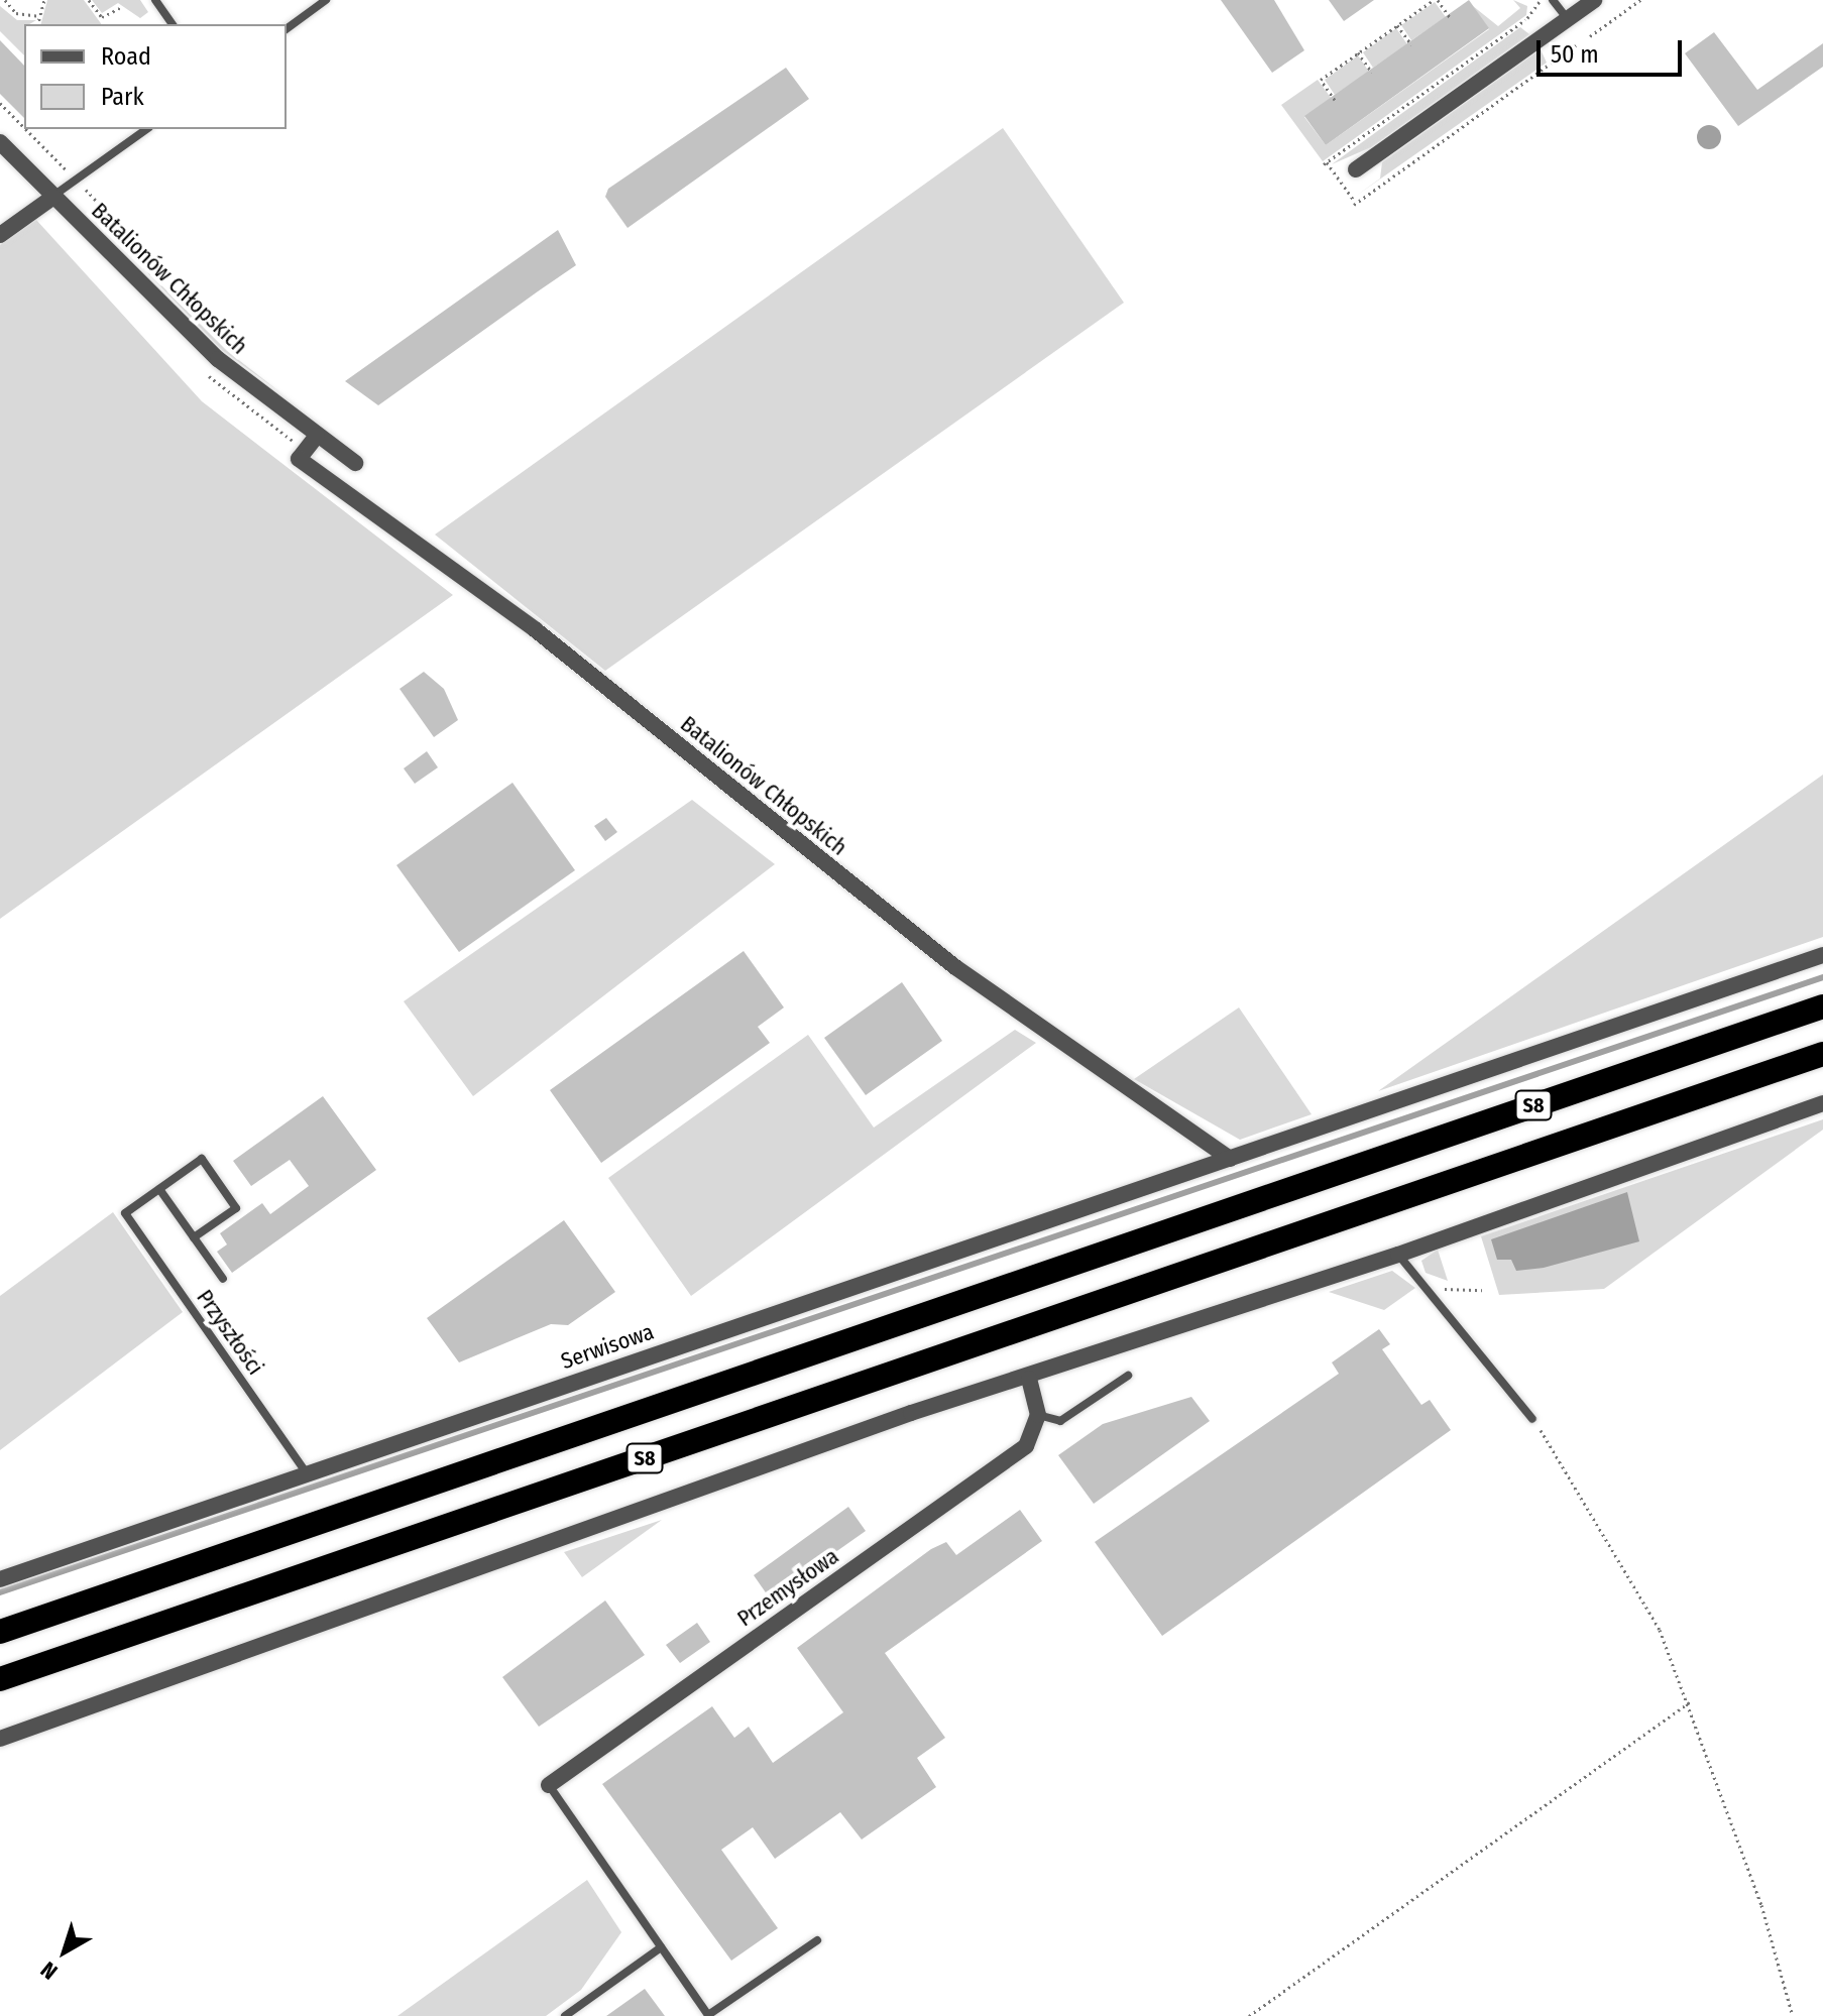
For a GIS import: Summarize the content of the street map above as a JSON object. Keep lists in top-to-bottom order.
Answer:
{
  "streets": {
    "highway": ["S8"],
    "street": ["Batalionów Chłopskich", "Serwisowa", "Przemysłowa"],
    "lane": ["Przyszłości"]
  },
  "crossings": [
    ["Batalionów Chłopskich", "Serwisowa"],
    ["Przyszłości", "Serwisowa"]
  ],
  "legend": ["Road", "Park"],
  "scale_bar": "50 m",
  "north": "bottom left"
}
